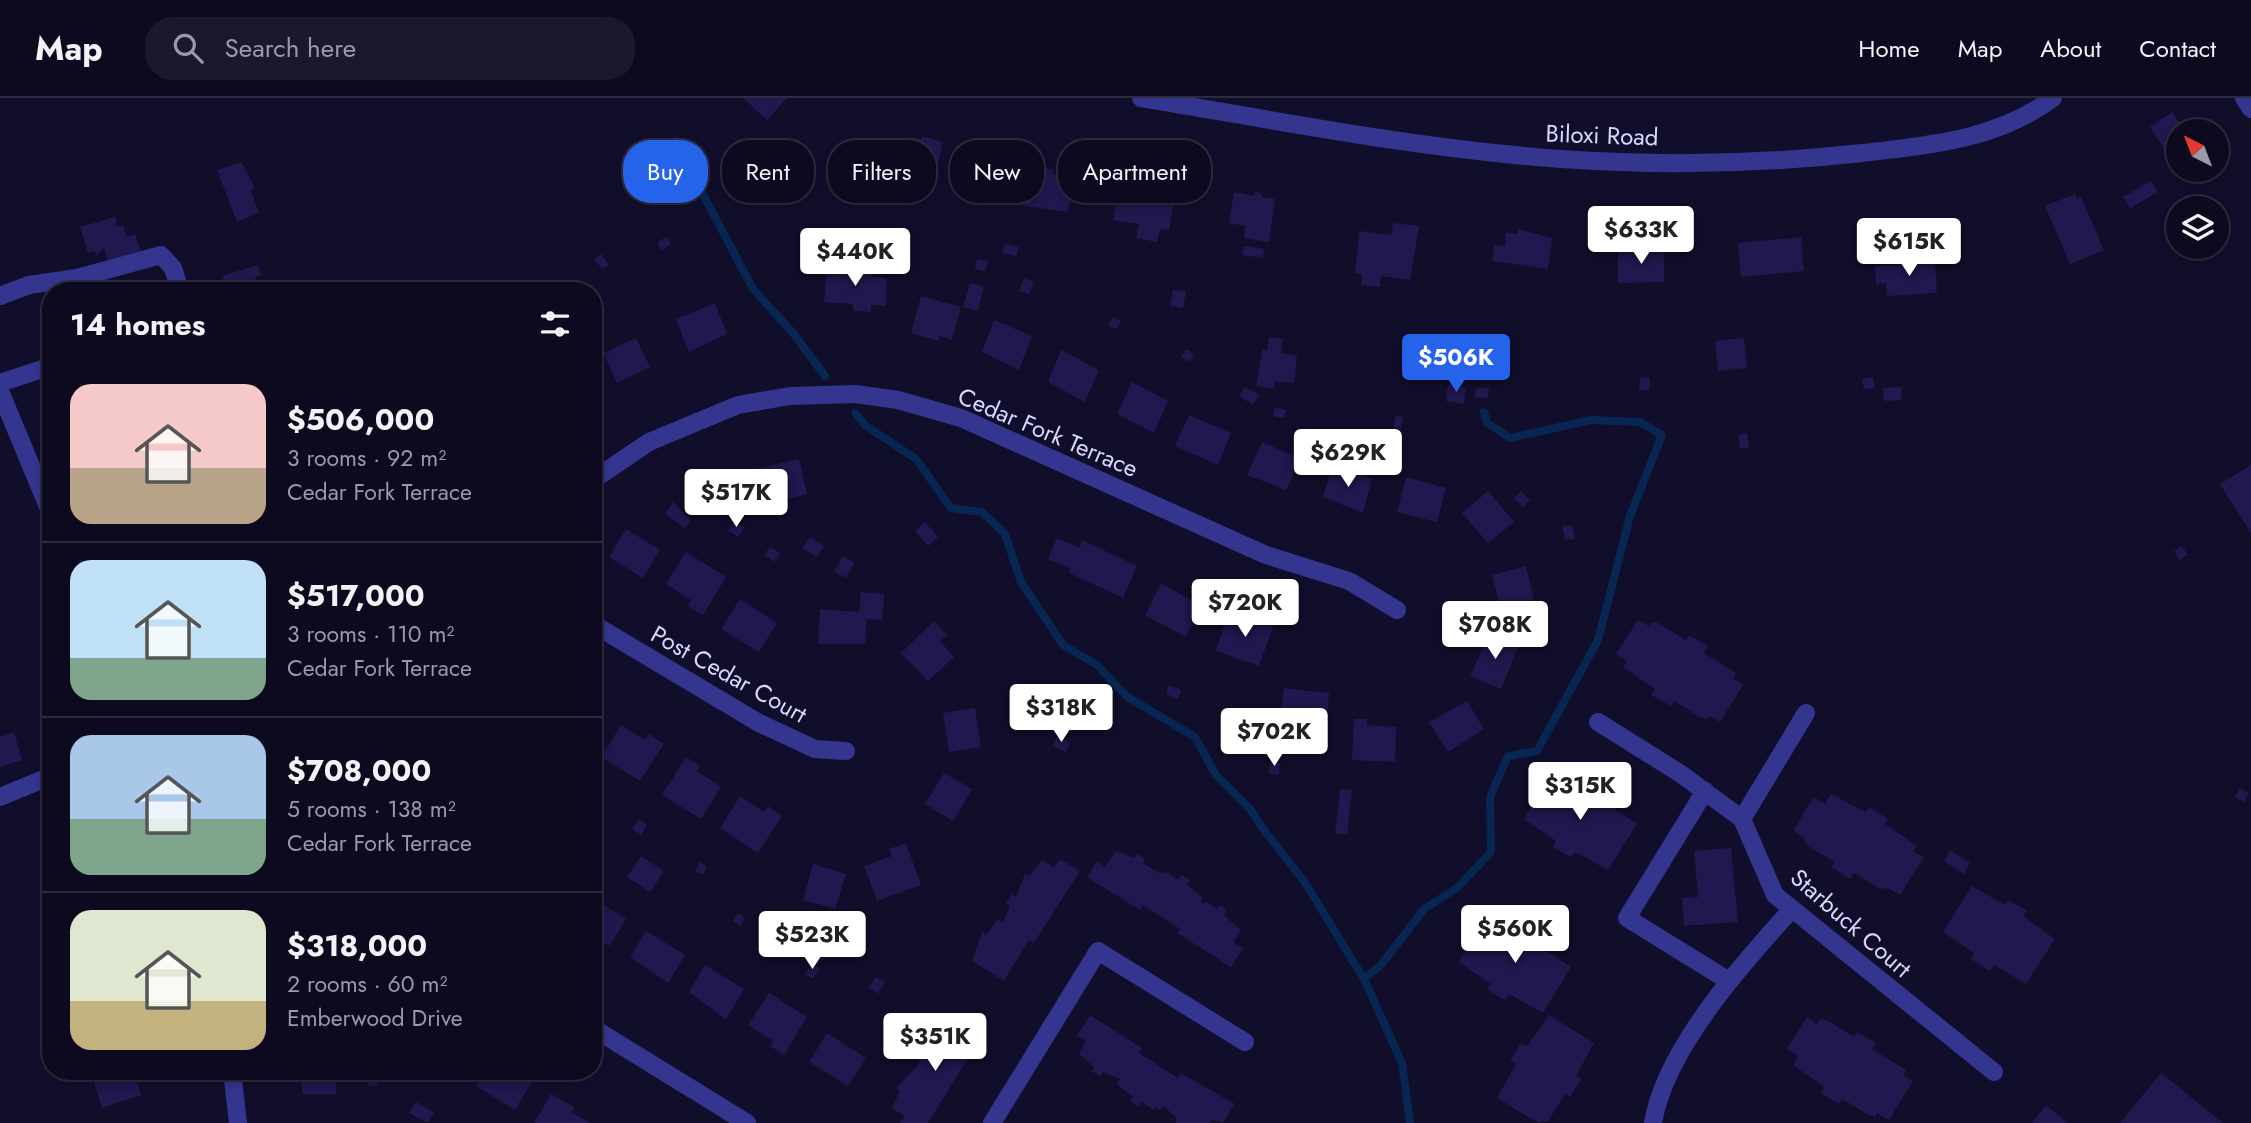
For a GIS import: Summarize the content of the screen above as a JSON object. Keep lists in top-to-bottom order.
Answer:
{
  "streets": {
    "street": [
      "Biloxi Road",
      "Cedar Fork Terrace",
      "Post Cedar Court",
      "Starbuck Court"
    ]
  },
  "north": "top left",
  "page": {
    "header": "Map",
    "search": "Search here",
    "nav": [
      "Home",
      "Map",
      "About",
      "Contact"
    ],
    "chip": [
      "Buy",
      "Rent",
      "Filters",
      "New",
      "Apartment"
    ],
    "price": [
      "$633K",
      "$615K",
      "$440K",
      "$506K",
      "$629K",
      "$517K",
      "$720K",
      "$708K",
      "$318K",
      "$702K",
      "$315K",
      "$560K",
      "$523K",
      "$351K"
    ],
    "heading": "14 homes",
    "list": [
      {
        "name": "$506,000",
        "note": "3 rooms · 92 m² · Cedar Fork Terrace"
      },
      {
        "name": "$517,000",
        "note": "3 rooms · 110 m² · Cedar Fork Terrace"
      },
      {
        "name": "$708,000",
        "note": "5 rooms · 138 m² · Cedar Fork Terrace"
      },
      {
        "name": "$318,000",
        "note": "2 rooms · 60 m² · Emberwood Drive"
      }
    ]
  }
}
